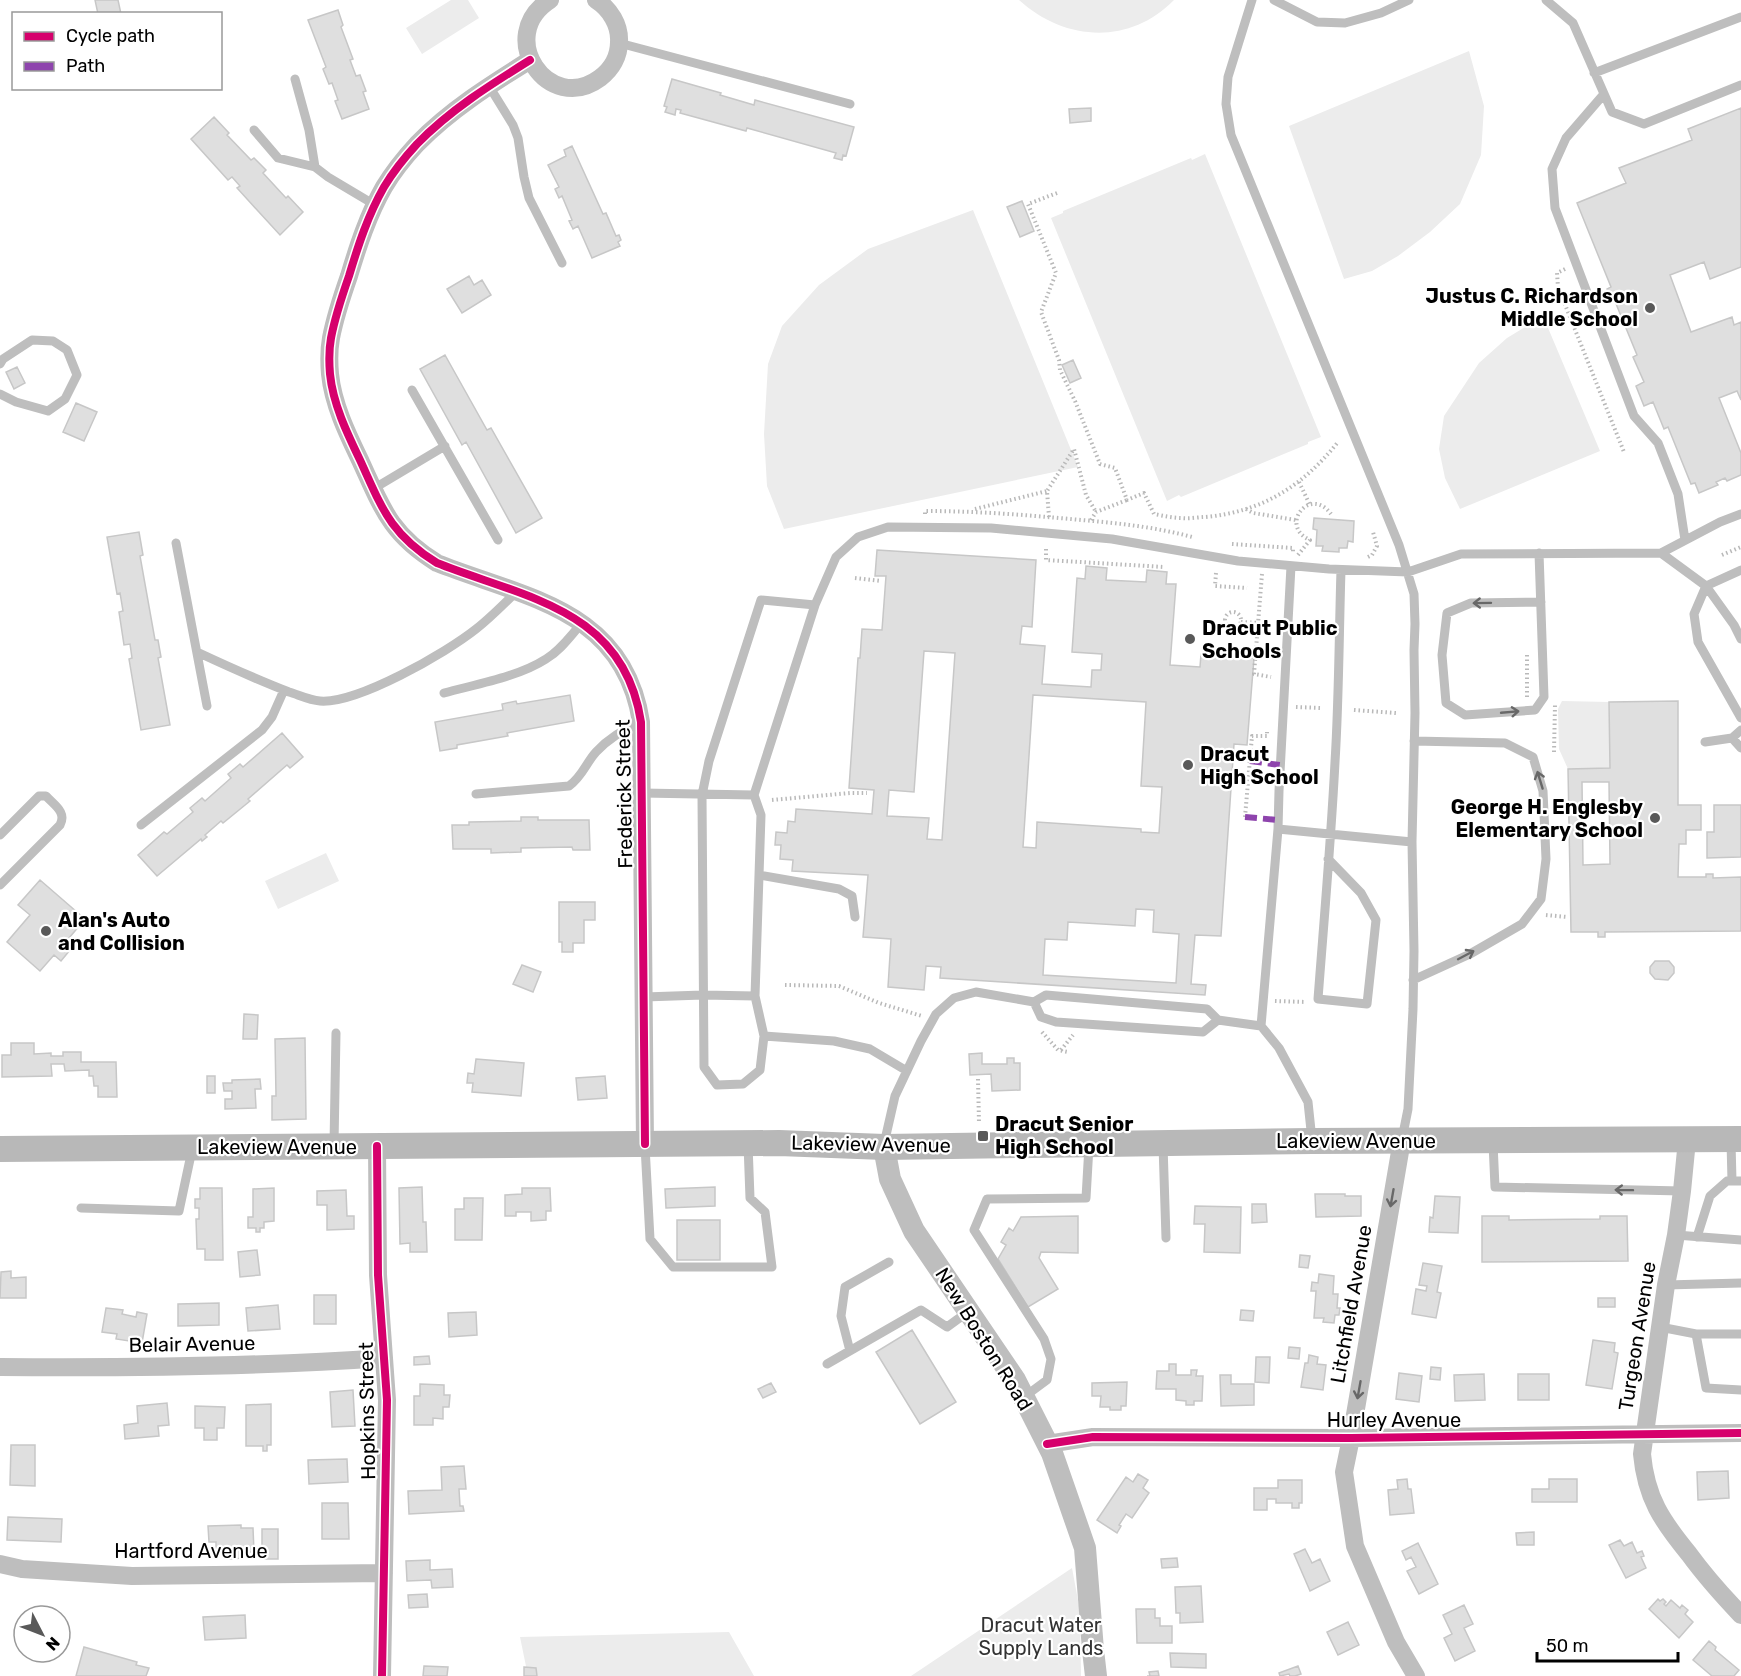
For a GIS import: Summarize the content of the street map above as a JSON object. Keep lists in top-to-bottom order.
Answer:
{
  "streets": {
    "main road": ["Lakeview Avenue"],
    "street": [
      "Frederick Street",
      "Litchfield Avenue",
      "Turgeon Avenue",
      "New Boston Road",
      "Belair Avenue",
      "Hopkins Street",
      "Hurley Avenue",
      "Hartford Avenue"
    ]
  },
  "crossings": [
    ["Frederick Street", "Lakeview Avenue"],
    ["Lakeview Avenue", "Litchfield Avenue"],
    ["Lakeview Avenue", "Turgeon Avenue"],
    ["Lakeview Avenue", "New Boston Road"],
    ["Lakeview Avenue", "Hopkins Street"],
    ["Litchfield Avenue", "Hurley Avenue"],
    ["Turgeon Avenue", "Hurley Avenue"],
    ["New Boston Road", "Hurley Avenue"],
    ["Belair Avenue", "Hopkins Street"],
    ["Hopkins Street", "Hartford Avenue"]
  ],
  "one_way": ["Litchfield Avenue"],
  "parks": ["Dracut Water Supply Lands"],
  "places": {
    "other": [
      "Justus C. Richardson Middle School",
      "Dracut Public Schools",
      "Dracut High School",
      "George H. Englesby Elementary School",
      "Alan's Auto and Collision"
    ],
    "transit": ["Dracut Senior High School"]
  },
  "legend": ["Cycle path", "Path"],
  "scale_bar": "50 m",
  "north": "bottom right"
}
